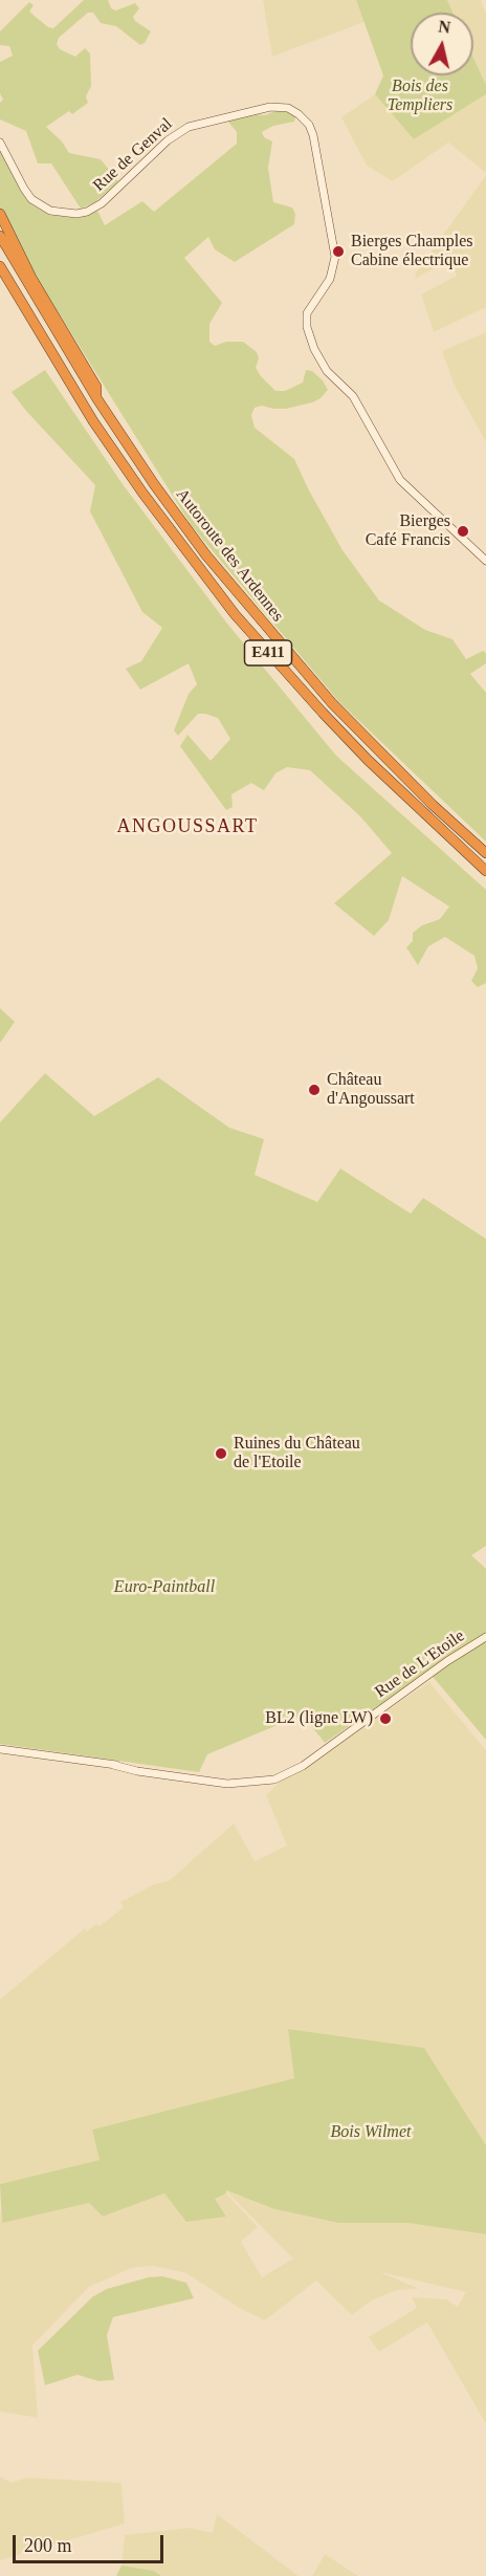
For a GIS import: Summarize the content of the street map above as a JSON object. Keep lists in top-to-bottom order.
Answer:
{
  "streets": {
    "highway": ["Autoroute des Ardennes", "E411"],
    "street": ["Rue de Genval", "Rue de L'Etoile"]
  },
  "districts": ["ANGOUSSART"],
  "parks": ["Bois des Templiers", "Euro-Paintball", "Bois Wilmet"],
  "places": [
    "Bierges Champles Cabine électrique",
    "Bierges Café Francis",
    "Château d'Angoussart",
    "Ruines du Château de l'Etoile",
    "BL2 (ligne LW)"
  ],
  "scale_bar": "200 m",
  "north": "top"
}
